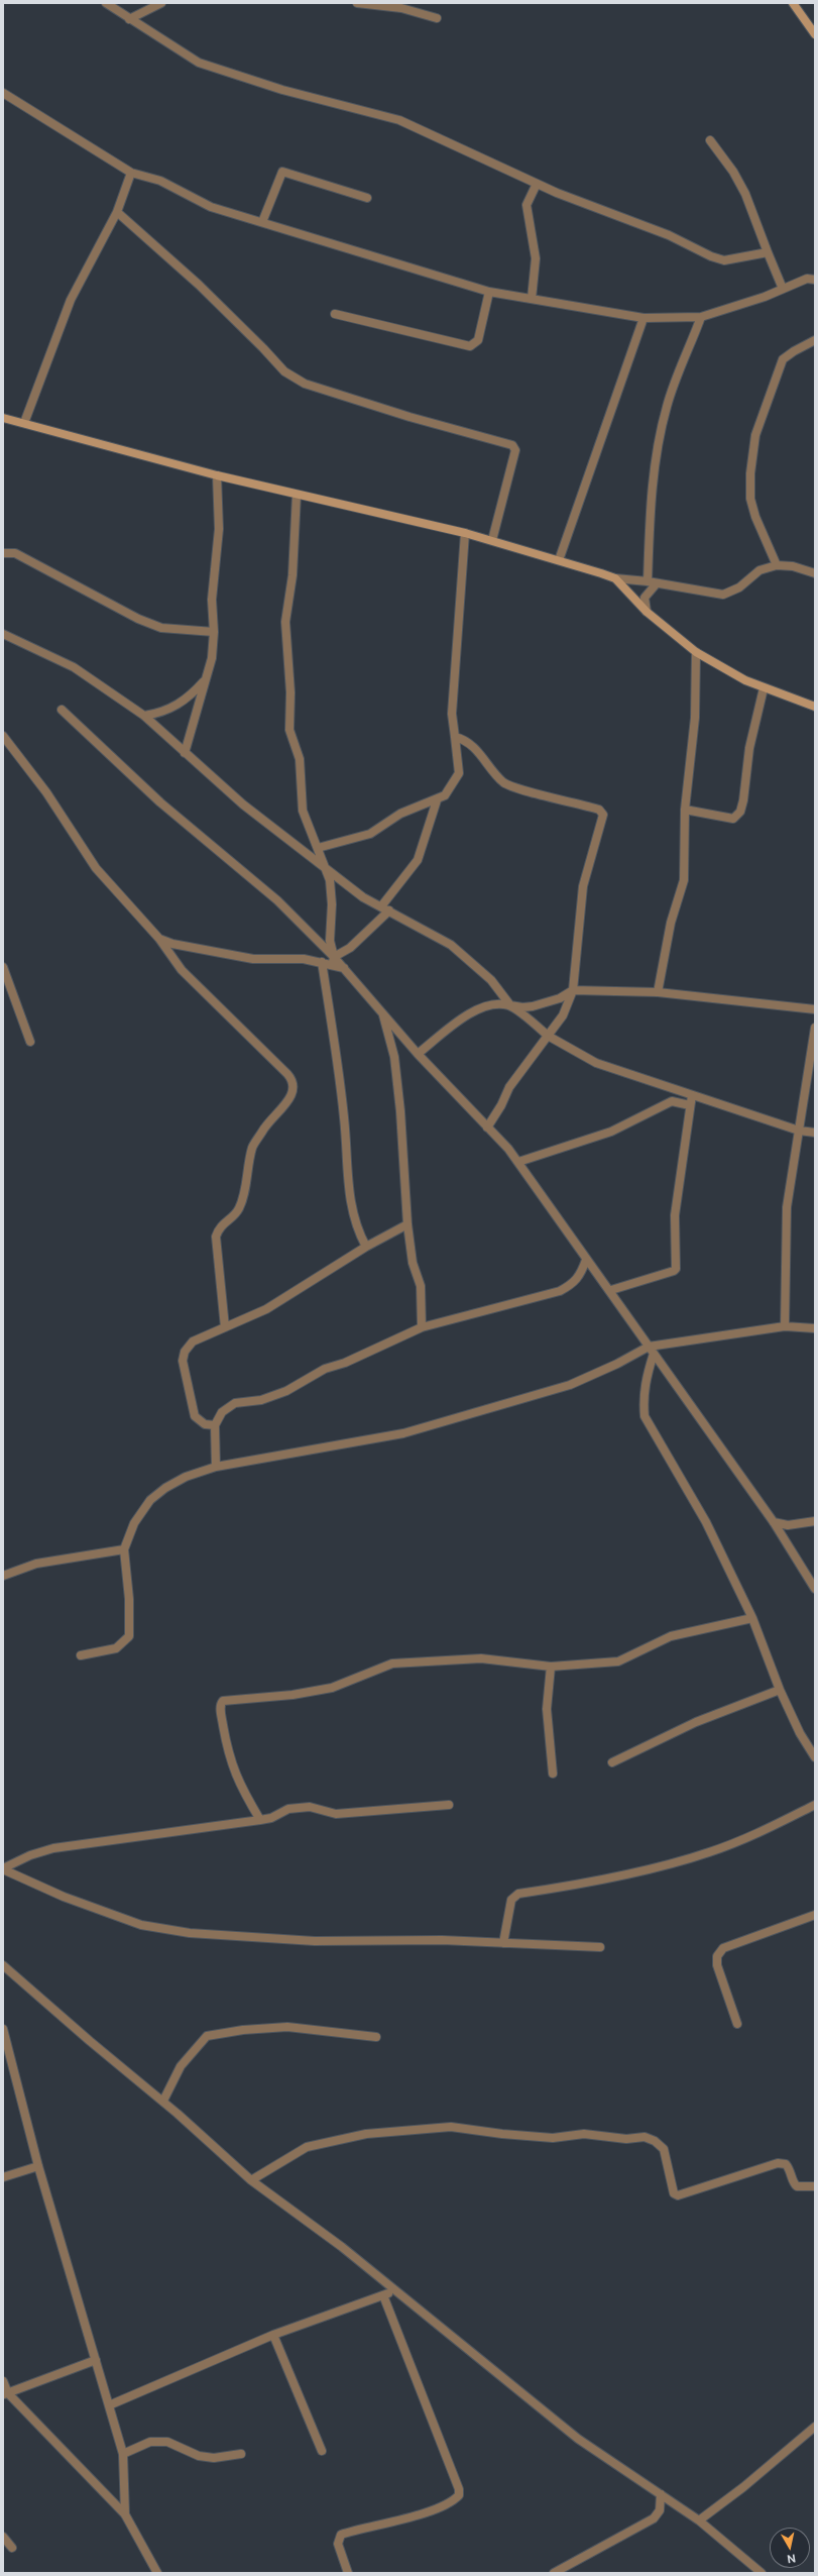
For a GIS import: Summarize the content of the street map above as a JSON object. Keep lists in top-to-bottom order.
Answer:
{
  "north": "bottom"
}
